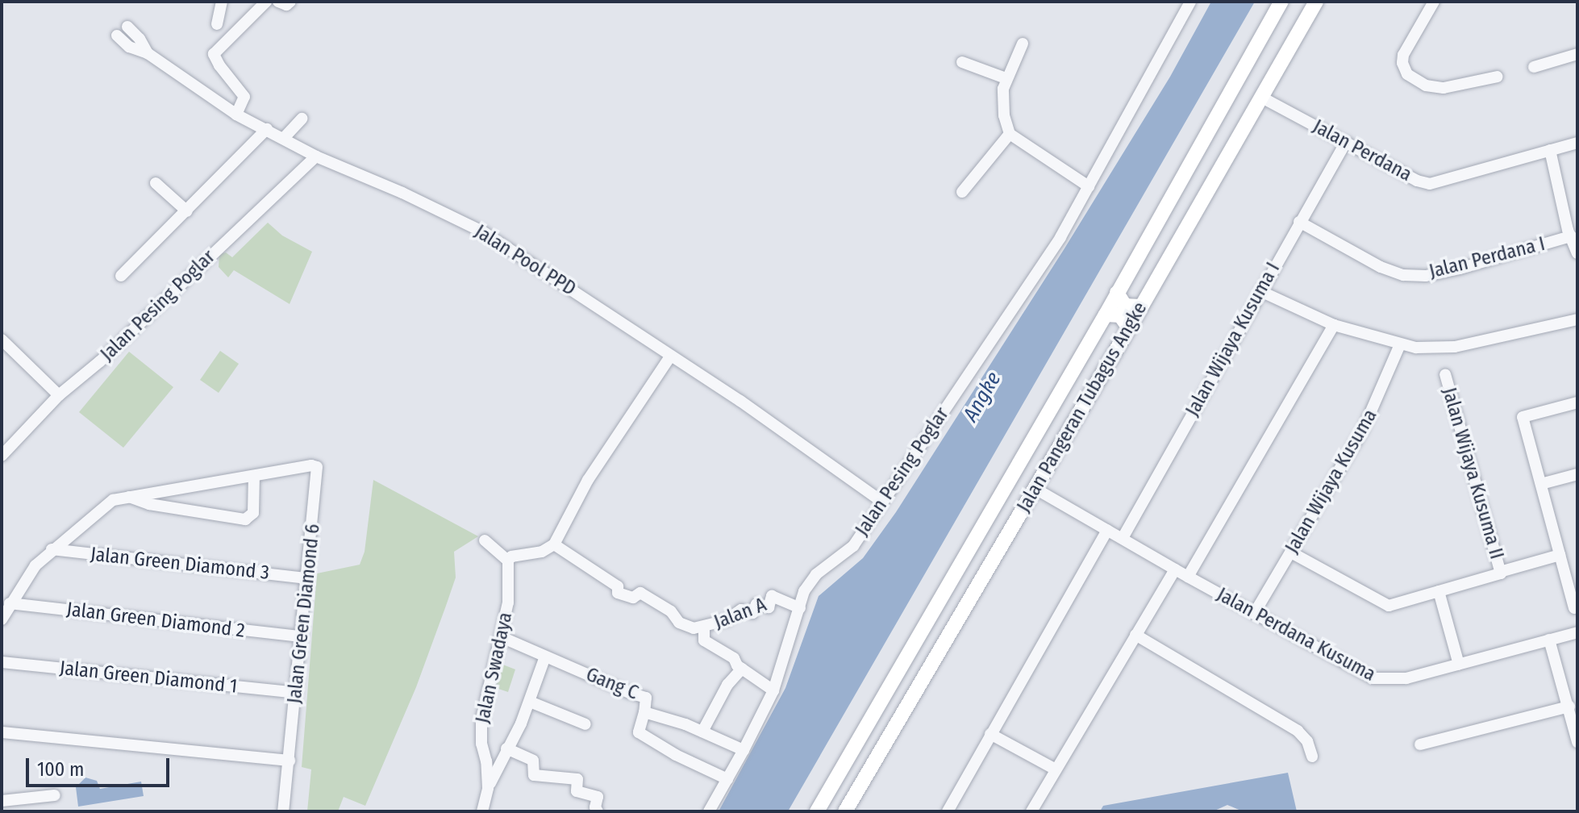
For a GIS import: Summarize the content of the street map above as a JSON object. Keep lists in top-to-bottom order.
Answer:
{
  "streets": {
    "main road": ["Jalan Pangeran Tubagus Angke"],
    "street": [
      "Jalan Perdana",
      "Jalan Perdana I",
      "Jalan Pool PPD",
      "Jalan Pesing Poglar",
      "Jalan Wijaya Kusuma I",
      "Jalan Wijaya Kusuma II",
      "Jalan Wijaya Kusuma",
      "Jalan Green Diamond 3",
      "Jalan Green Diamond 6",
      "Jalan A",
      "Jalan Green Diamond 2",
      "Jalan Perdana Kusuma",
      "Jalan Swadaya",
      "Jalan Green Diamond 1",
      "Gang C"
    ]
  },
  "crossings": [
    ["Jalan Perdana", "Jalan Wijaya Kusuma I"],
    ["Jalan Perdana", "Jalan Pangeran Tubagus Angke"],
    ["Jalan Perdana I", "Jalan Wijaya Kusuma I"],
    ["Jalan Pool PPD", "Jalan Pesing Poglar"],
    ["Jalan Pesing Poglar", "Jalan A"],
    ["Jalan Pesing Poglar", "Gang C"],
    ["Jalan Wijaya Kusuma I", "Jalan Perdana Kusuma"],
    ["Jalan Pangeran Tubagus Angke", "Jalan Perdana Kusuma"],
    ["Jalan Wijaya Kusuma", "Jalan Perdana Kusuma"],
    ["Jalan Green Diamond 3", "Jalan Green Diamond 6"],
    ["Jalan Green Diamond 6", "Jalan Green Diamond 2"],
    ["Jalan Green Diamond 6", "Jalan Green Diamond 1"],
    ["Jalan Swadaya", "Gang C"]
  ],
  "water": ["Angke"],
  "scale_bar": "100 m"
}
